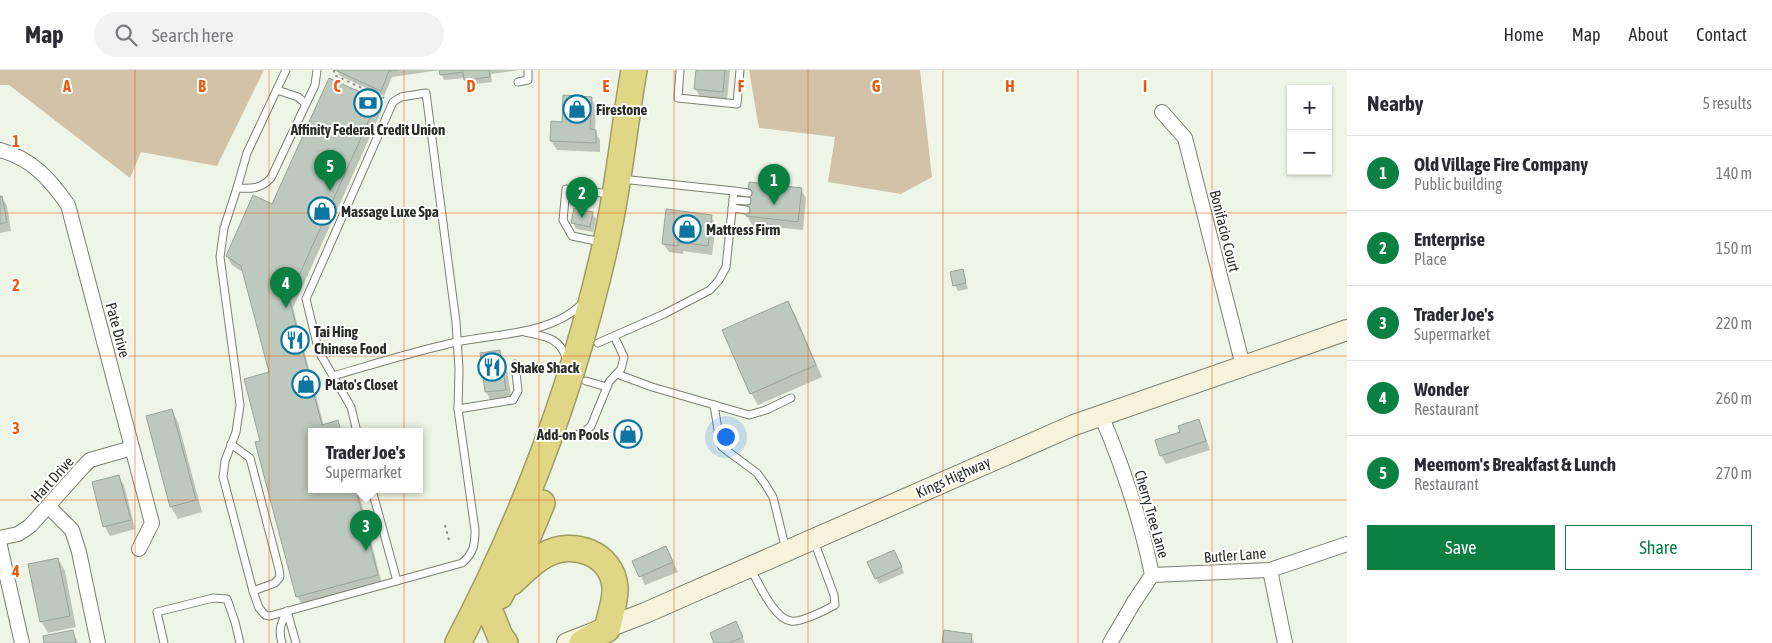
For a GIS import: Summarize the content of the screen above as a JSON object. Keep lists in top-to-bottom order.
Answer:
{
  "streets": {
    "street": [
      "Bonifacio Court",
      "Pate Drive",
      "Kings Highway",
      "Hart Drive",
      "Cherry Tree Lane",
      "Butler Lane"
    ]
  },
  "crossings": [
    ["Bonifacio Court", "Kings Highway"],
    ["Pate Drive", "Hart Drive"],
    ["Kings Highway", "Cherry Tree Lane"],
    ["Cherry Tree Lane", "Butler Lane"]
  ],
  "places": {
    "bank": ["Affinity Federal Credit Union"],
    "shop": [
      "Firestone",
      "Massage Luxe Spa",
      "Mattress Firm",
      "Plato's Closet",
      "Add-on Pools"
    ],
    "restaurant": ["Tai Hing Chinese Food", "Shake Shack"]
  },
  "page": {
    "header": "Map",
    "search": "Search here",
    "nav": [
      "Home",
      "Map",
      "About",
      "Contact"
    ],
    "heading": ["Nearby", "5 results"],
    "map_buttons": ["+", "−"],
    "list": [
      {
        "mark": "1",
        "name": "Old Village Fire Company",
        "note": "Public building",
        "value": "140 m"
      },
      {
        "mark": "2",
        "name": "Enterprise",
        "note": "Place",
        "value": "150 m"
      },
      {
        "mark": "3",
        "name": "Trader Joe's",
        "note": "Supermarket",
        "value": "220 m"
      },
      {
        "mark": "4",
        "name": "Wonder",
        "note": "Restaurant",
        "value": "260 m"
      },
      {
        "mark": "5",
        "name": "Meemom's Breakfast & Lunch",
        "note": "Restaurant",
        "value": "270 m"
      }
    ],
    "pins": [
      "5",
      "1",
      "2",
      "4",
      "3"
    ],
    "popup": ["Trader Joe's", "Supermarket"],
    "buttons": ["Save", "Share"]
  },
  "grid": {
    "columns": [
      "A",
      "B",
      "C",
      "D",
      "E",
      "F",
      "G",
      "H",
      "I"
    ],
    "rows": [
      "1",
      "2",
      "3",
      "4"
    ]
  }
}
